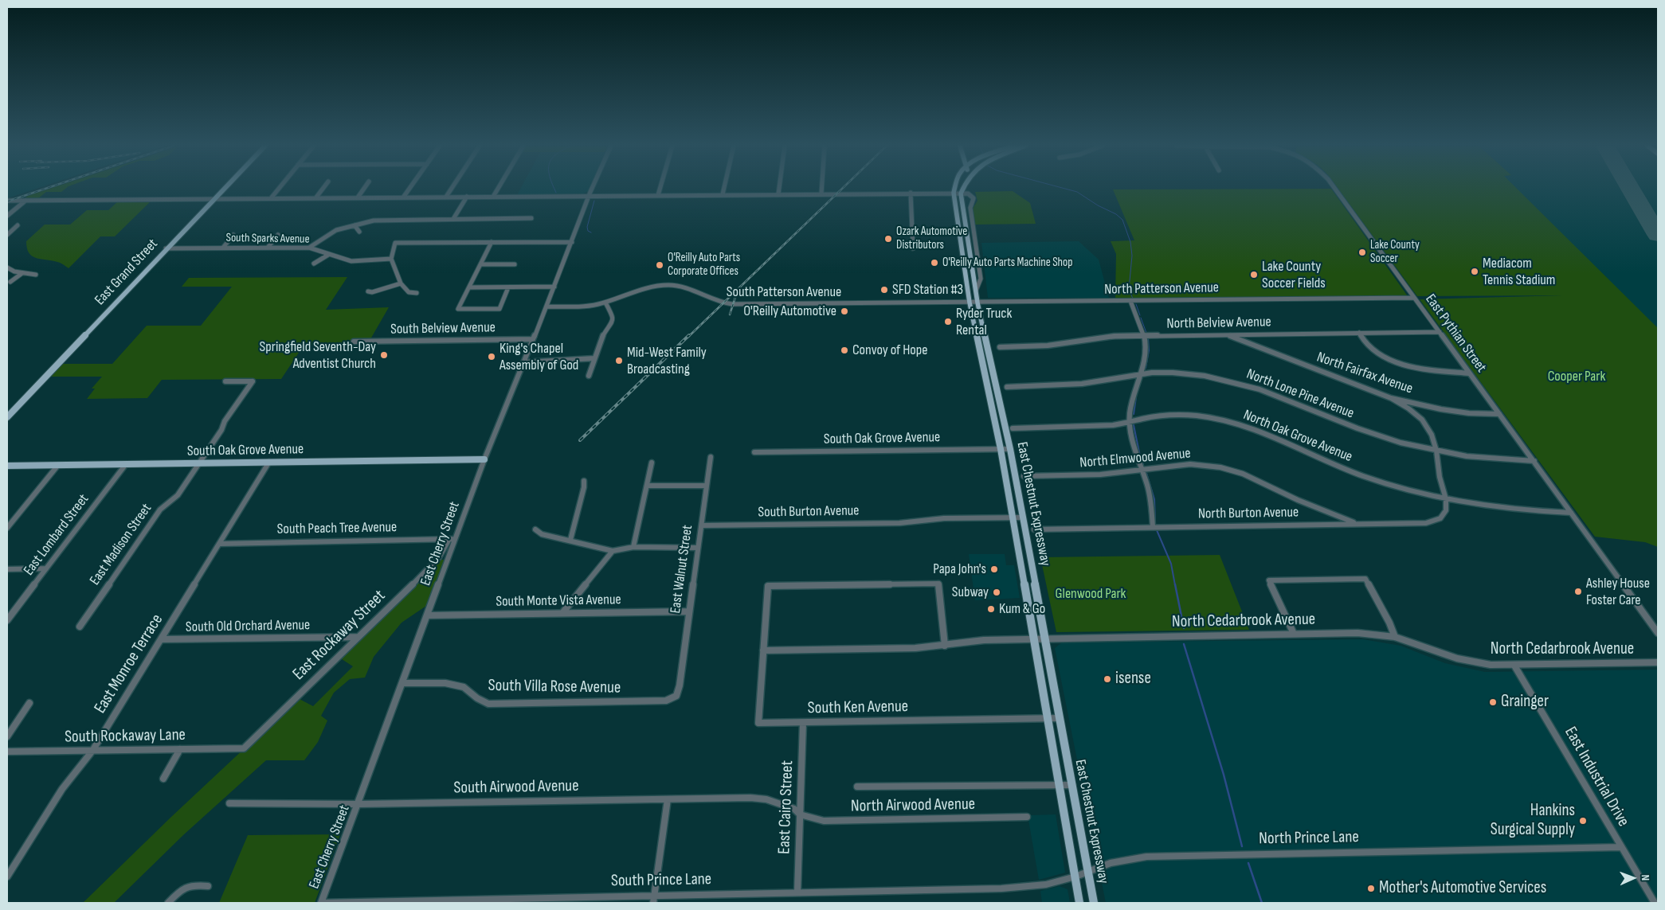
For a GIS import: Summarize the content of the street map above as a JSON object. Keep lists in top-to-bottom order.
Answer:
{
  "streets": {
    "main road": ["East Grand Street", "South Oak Grove Avenue", "East Chestnut Expressway"],
    "street": [
      "South Sparks Avenue",
      "North Patterson Avenue",
      "South Patterson Avenue",
      "North Belview Avenue",
      "South Belview Avenue",
      "East Pythian Street",
      "North Fairfax Avenue",
      "North Lone Pine Avenue",
      "North Oak Grove Avenue",
      "North Elmwood Avenue",
      "South Burton Avenue",
      "North Burton Avenue",
      "South Peach Tree Avenue",
      "East Lombard Street",
      "East Cherry Street",
      "East Madison Street",
      "East Walnut Street",
      "South Monte Vista Avenue",
      "North Cedarbrook Avenue",
      "South Old Orchard Avenue",
      "East Rockaway Street",
      "East Monroe Terrace",
      "South Villa Rose Avenue",
      "South Ken Avenue",
      "South Rockaway Lane",
      "East Industrial Drive",
      "South Airwood Avenue",
      "North Airwood Avenue",
      "East Cairo Street",
      "North Prince Lane",
      "South Prince Lane"
    ]
  },
  "crossings": [
    ["South Sparks Avenue", "East Grand Street"],
    ["North Patterson Avenue", "South Patterson Avenue"],
    ["North Patterson Avenue", "East Pythian Street"],
    ["North Patterson Avenue", "East Chestnut Expressway"],
    ["South Patterson Avenue", "East Cherry Street"],
    ["North Belview Avenue", "East Pythian Street"],
    ["North Belview Avenue", "North Fairfax Avenue"],
    ["South Belview Avenue", "East Cherry Street"],
    ["East Pythian Street", "North Fairfax Avenue"],
    ["East Pythian Street", "North Lone Pine Avenue"],
    ["East Pythian Street", "North Oak Grove Avenue"],
    ["North Oak Grove Avenue", "North Burton Avenue"],
    ["South Oak Grove Avenue", "East Chestnut Expressway"],
    ["South Oak Grove Avenue", "East Lombard Street"],
    ["South Oak Grove Avenue", "East Cherry Street"],
    ["South Oak Grove Avenue", "East Madison Street"],
    ["South Oak Grove Avenue", "East Monroe Terrace"],
    ["North Elmwood Avenue", "North Burton Avenue"],
    ["East Chestnut Expressway", "South Burton Avenue"],
    ["East Chestnut Expressway", "North Cedarbrook Avenue"],
    ["East Chestnut Expressway", "South Ken Avenue"],
    ["East Chestnut Expressway", "North Prince Lane"],
    ["South Burton Avenue", "East Walnut Street"],
    ["South Peach Tree Avenue", "East Cherry Street"],
    ["South Peach Tree Avenue", "East Rockaway Street"],
    ["South Peach Tree Avenue", "East Monroe Terrace"],
    ["East Cherry Street", "South Monte Vista Avenue"],
    ["East Cherry Street", "East Rockaway Street"],
    ["East Cherry Street", "South Villa Rose Avenue"],
    ["East Cherry Street", "South Airwood Avenue"],
    ["East Cherry Street", "South Prince Lane"],
    ["East Walnut Street", "South Monte Vista Avenue"],
    ["East Walnut Street", "South Villa Rose Avenue"],
    ["North Cedarbrook Avenue", "South Ken Avenue"],
    ["North Cedarbrook Avenue", "East Industrial Drive"],
    ["South Old Orchard Avenue", "East Rockaway Street"],
    ["South Old Orchard Avenue", "East Monroe Terrace"],
    ["East Rockaway Street", "South Rockaway Lane"],
    ["East Monroe Terrace", "South Rockaway Lane"],
    ["South Ken Avenue", "East Cairo Street"],
    ["East Industrial Drive", "North Prince Lane"],
    ["South Airwood Avenue", "North Airwood Avenue"],
    ["South Airwood Avenue", "East Cairo Street"],
    ["North Airwood Avenue", "East Cairo Street"],
    ["East Cairo Street", "South Prince Lane"],
    ["North Prince Lane", "South Prince Lane"]
  ],
  "parks": ["Cooper Park", "Glenwood Park"],
  "places": [
    "Ozark Automotive Distributors",
    "Lake County Soccer",
    "O'Reilly Auto Parts Machine Shop",
    "O'Reilly Auto Parts Corporate Offices",
    "Mediacom Tennis Stadium",
    "Lake County Soccer Fields",
    "SFD Station #3",
    "O'Reilly Automotive",
    "Ryder Truck Rental",
    "Convoy of Hope",
    "Springfield Seventh-Day Adventist Church",
    "King's Chapel Assembly of God",
    "Mid-West Family Broadcasting",
    "Papa John's",
    "Ashley House Foster Care",
    "Subway",
    "Kum & Go",
    "isense",
    "Grainger",
    "Hankins Surgical Supply",
    "Mother's Automotive Services"
  ],
  "north": "right"
}
